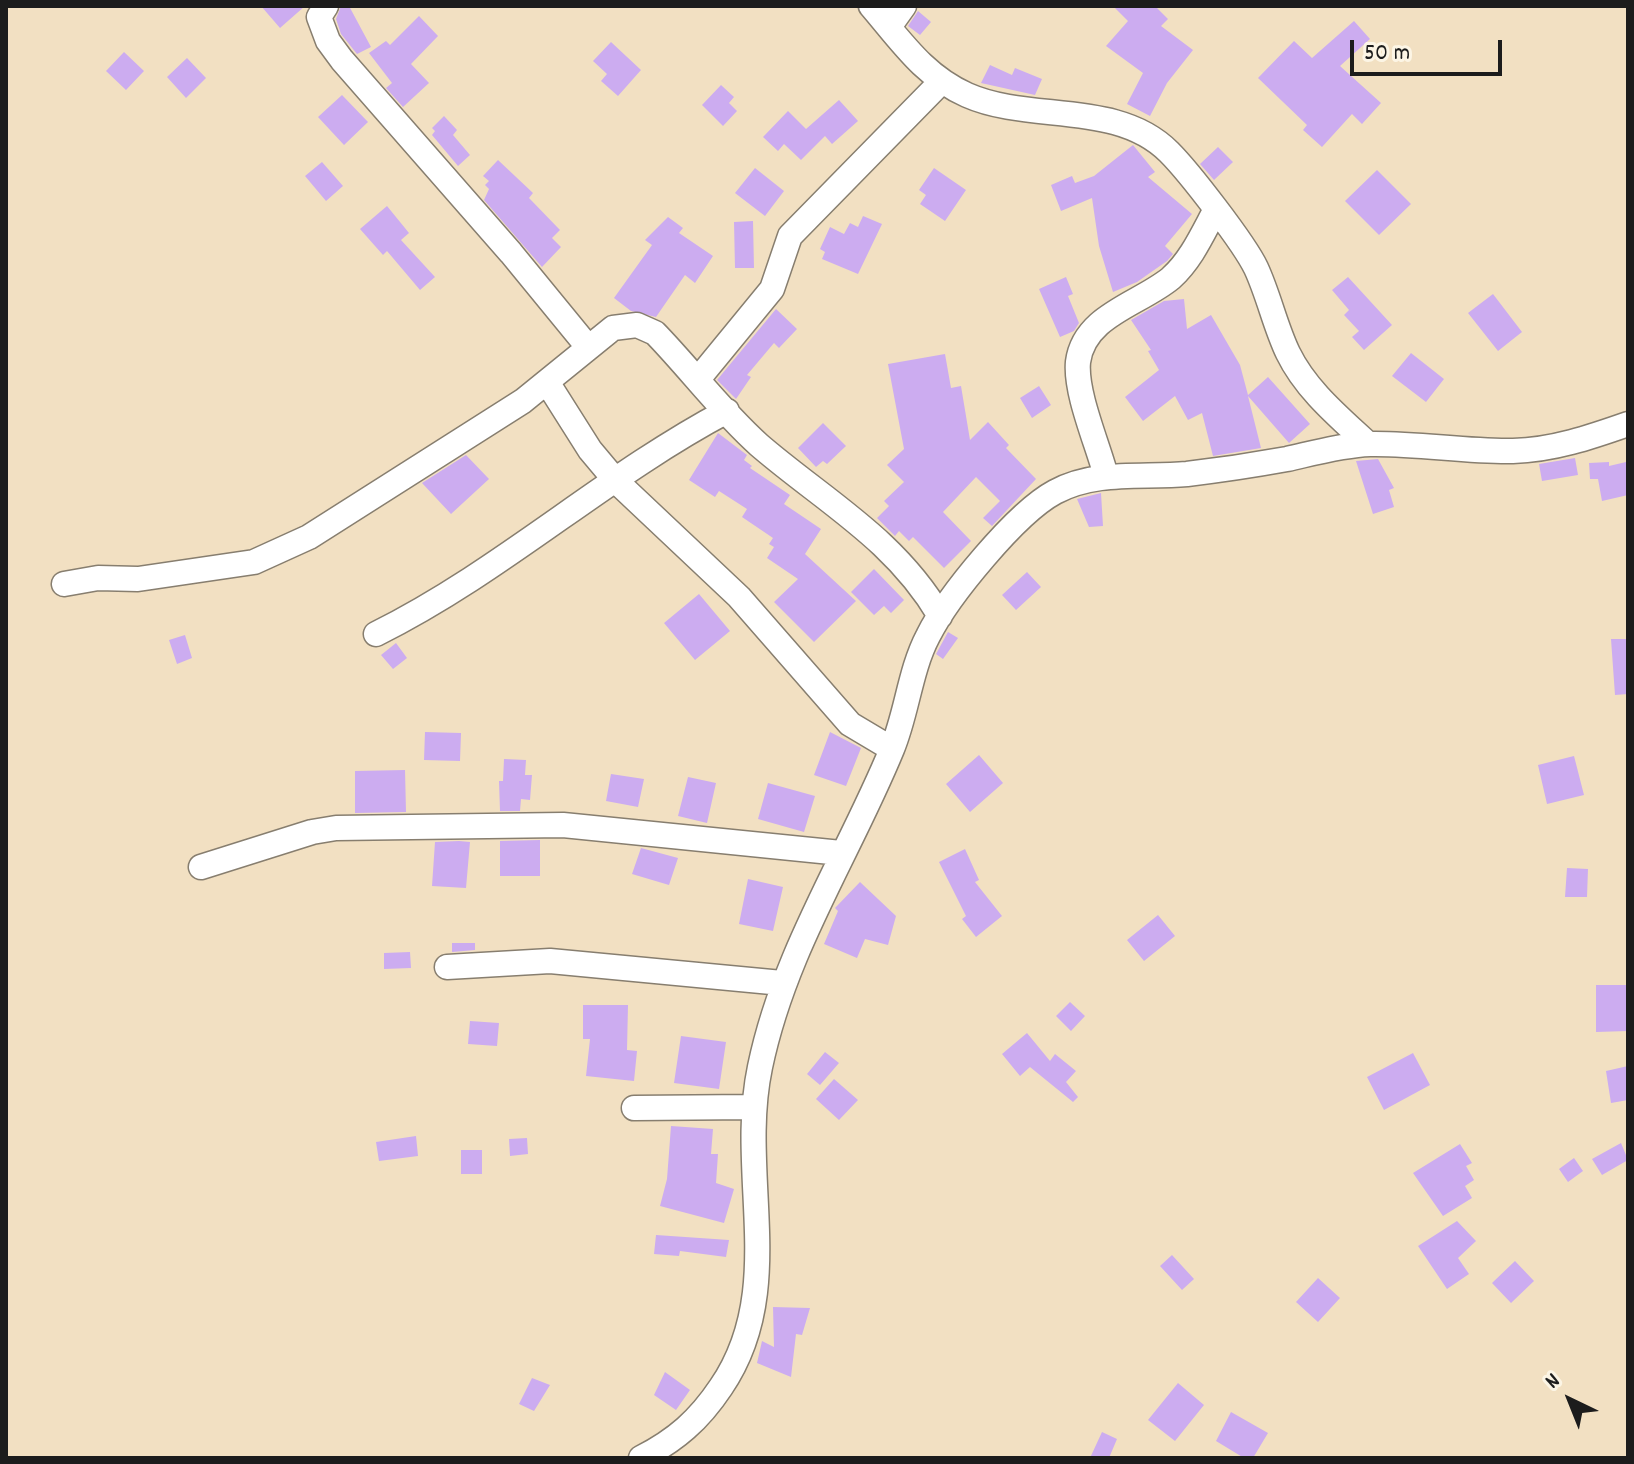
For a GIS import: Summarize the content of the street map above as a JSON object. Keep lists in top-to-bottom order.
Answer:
{
  "scale_bar": "50 m",
  "north": "top left"
}
